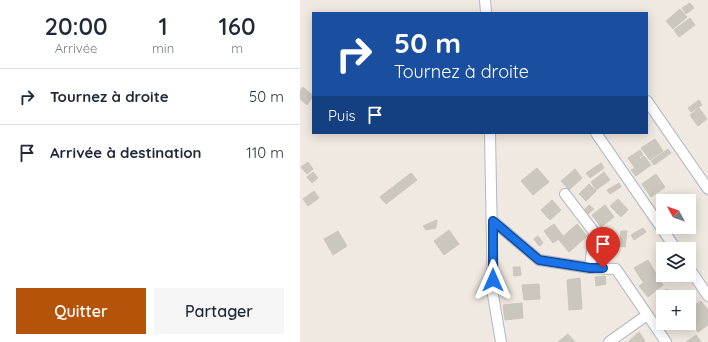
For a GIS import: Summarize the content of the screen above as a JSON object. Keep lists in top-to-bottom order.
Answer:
{
  "north": "top left",
  "page": {
    "eta": [
      "20:00",
      "Arrivée",
      "1",
      "min",
      "160",
      "m"
    ],
    "turn": ["50 m", "Tournez à droite"],
    "list": [
      {
        "name": "Tournez à droite",
        "value": "50 m"
      },
      {
        "name": "Arrivée à destination",
        "value": "110 m"
      }
    ],
    "then": "Puis",
    "map_buttons": "+",
    "buttons": ["Quitter", "Partager"]
  }
}
